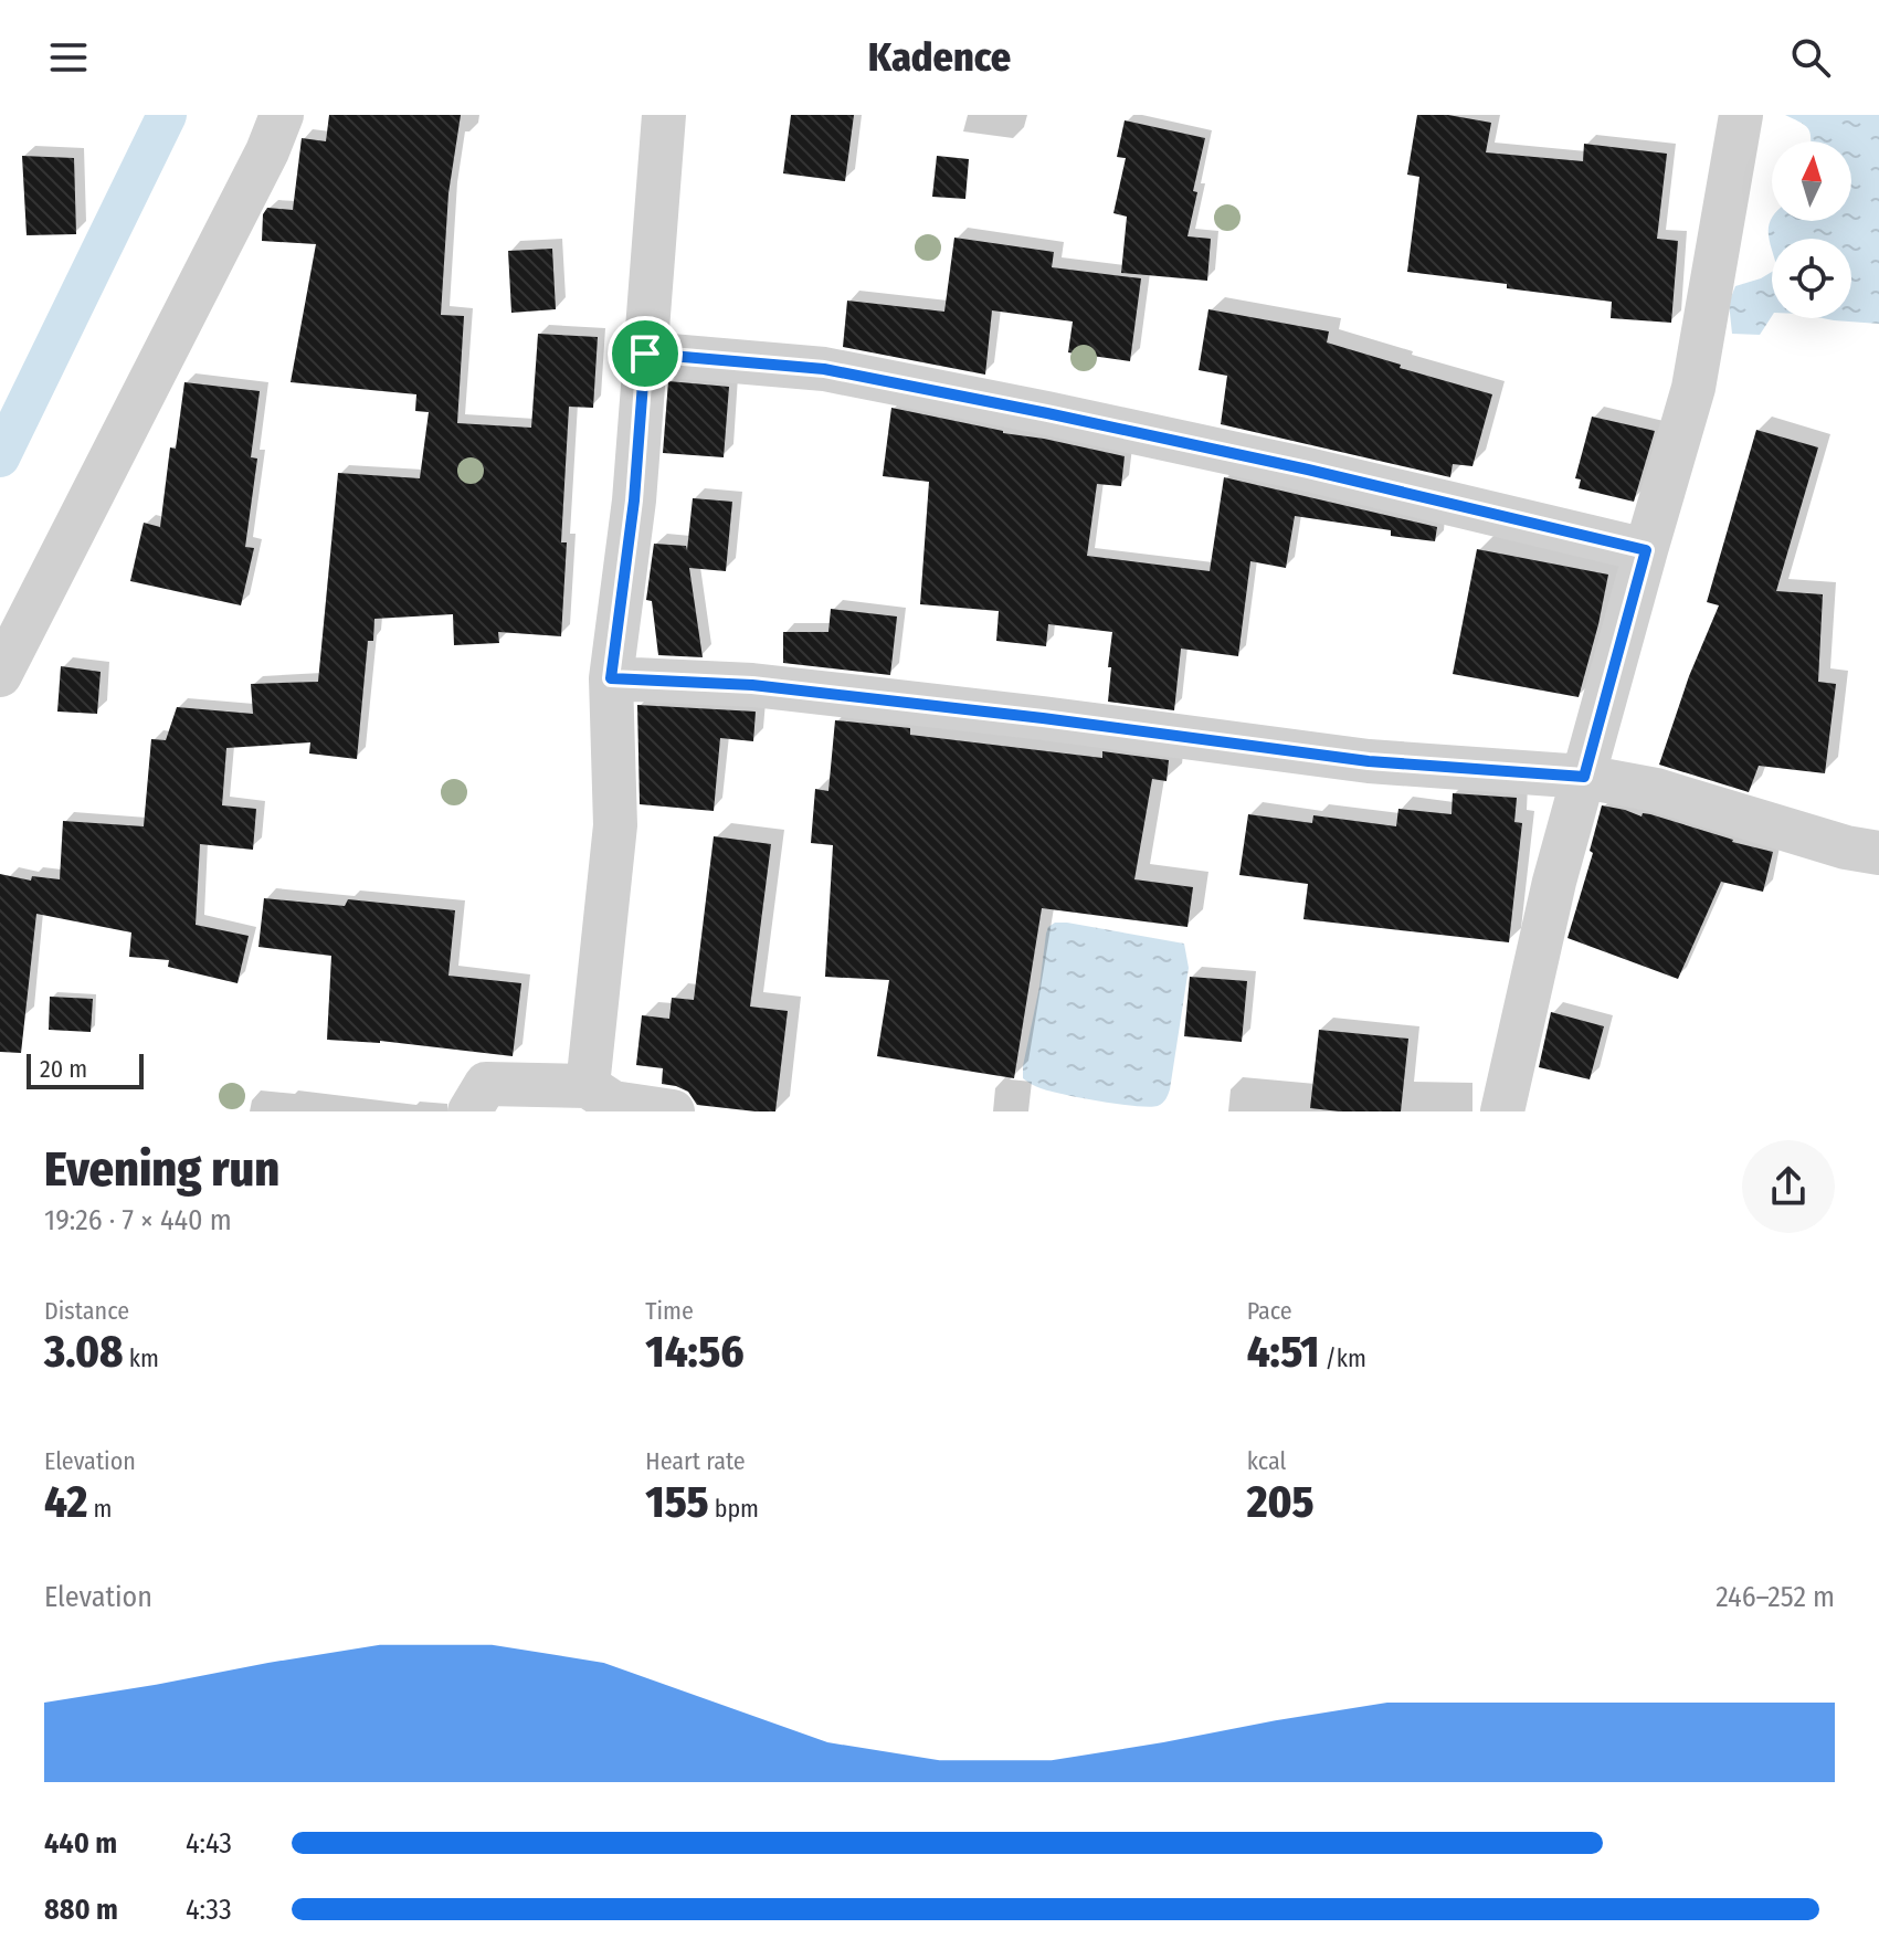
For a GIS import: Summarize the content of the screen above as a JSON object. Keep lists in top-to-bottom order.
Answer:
{
  "scale_bar": "20 m",
  "north": "top",
  "page": {
    "header": "Kadence",
    "scale": "20 m",
    "heading": ["Evening run", "19:26 · 7 × 440 m"],
    "stats": [
      ["Distance", "3.08 km"],
      ["Time", "14:56"],
      ["Pace", "4:51 /km"],
      ["Elevation", "42 m"],
      ["Heart rate", "155 bpm"],
      ["kcal", "205"]
    ],
    "chart": ["Elevation", "246–252 m"],
    "list": [
      {
        "name": "440 m",
        "note": "4:43"
      },
      {
        "name": "880 m",
        "note": "4:33"
      }
    ]
  }
}
